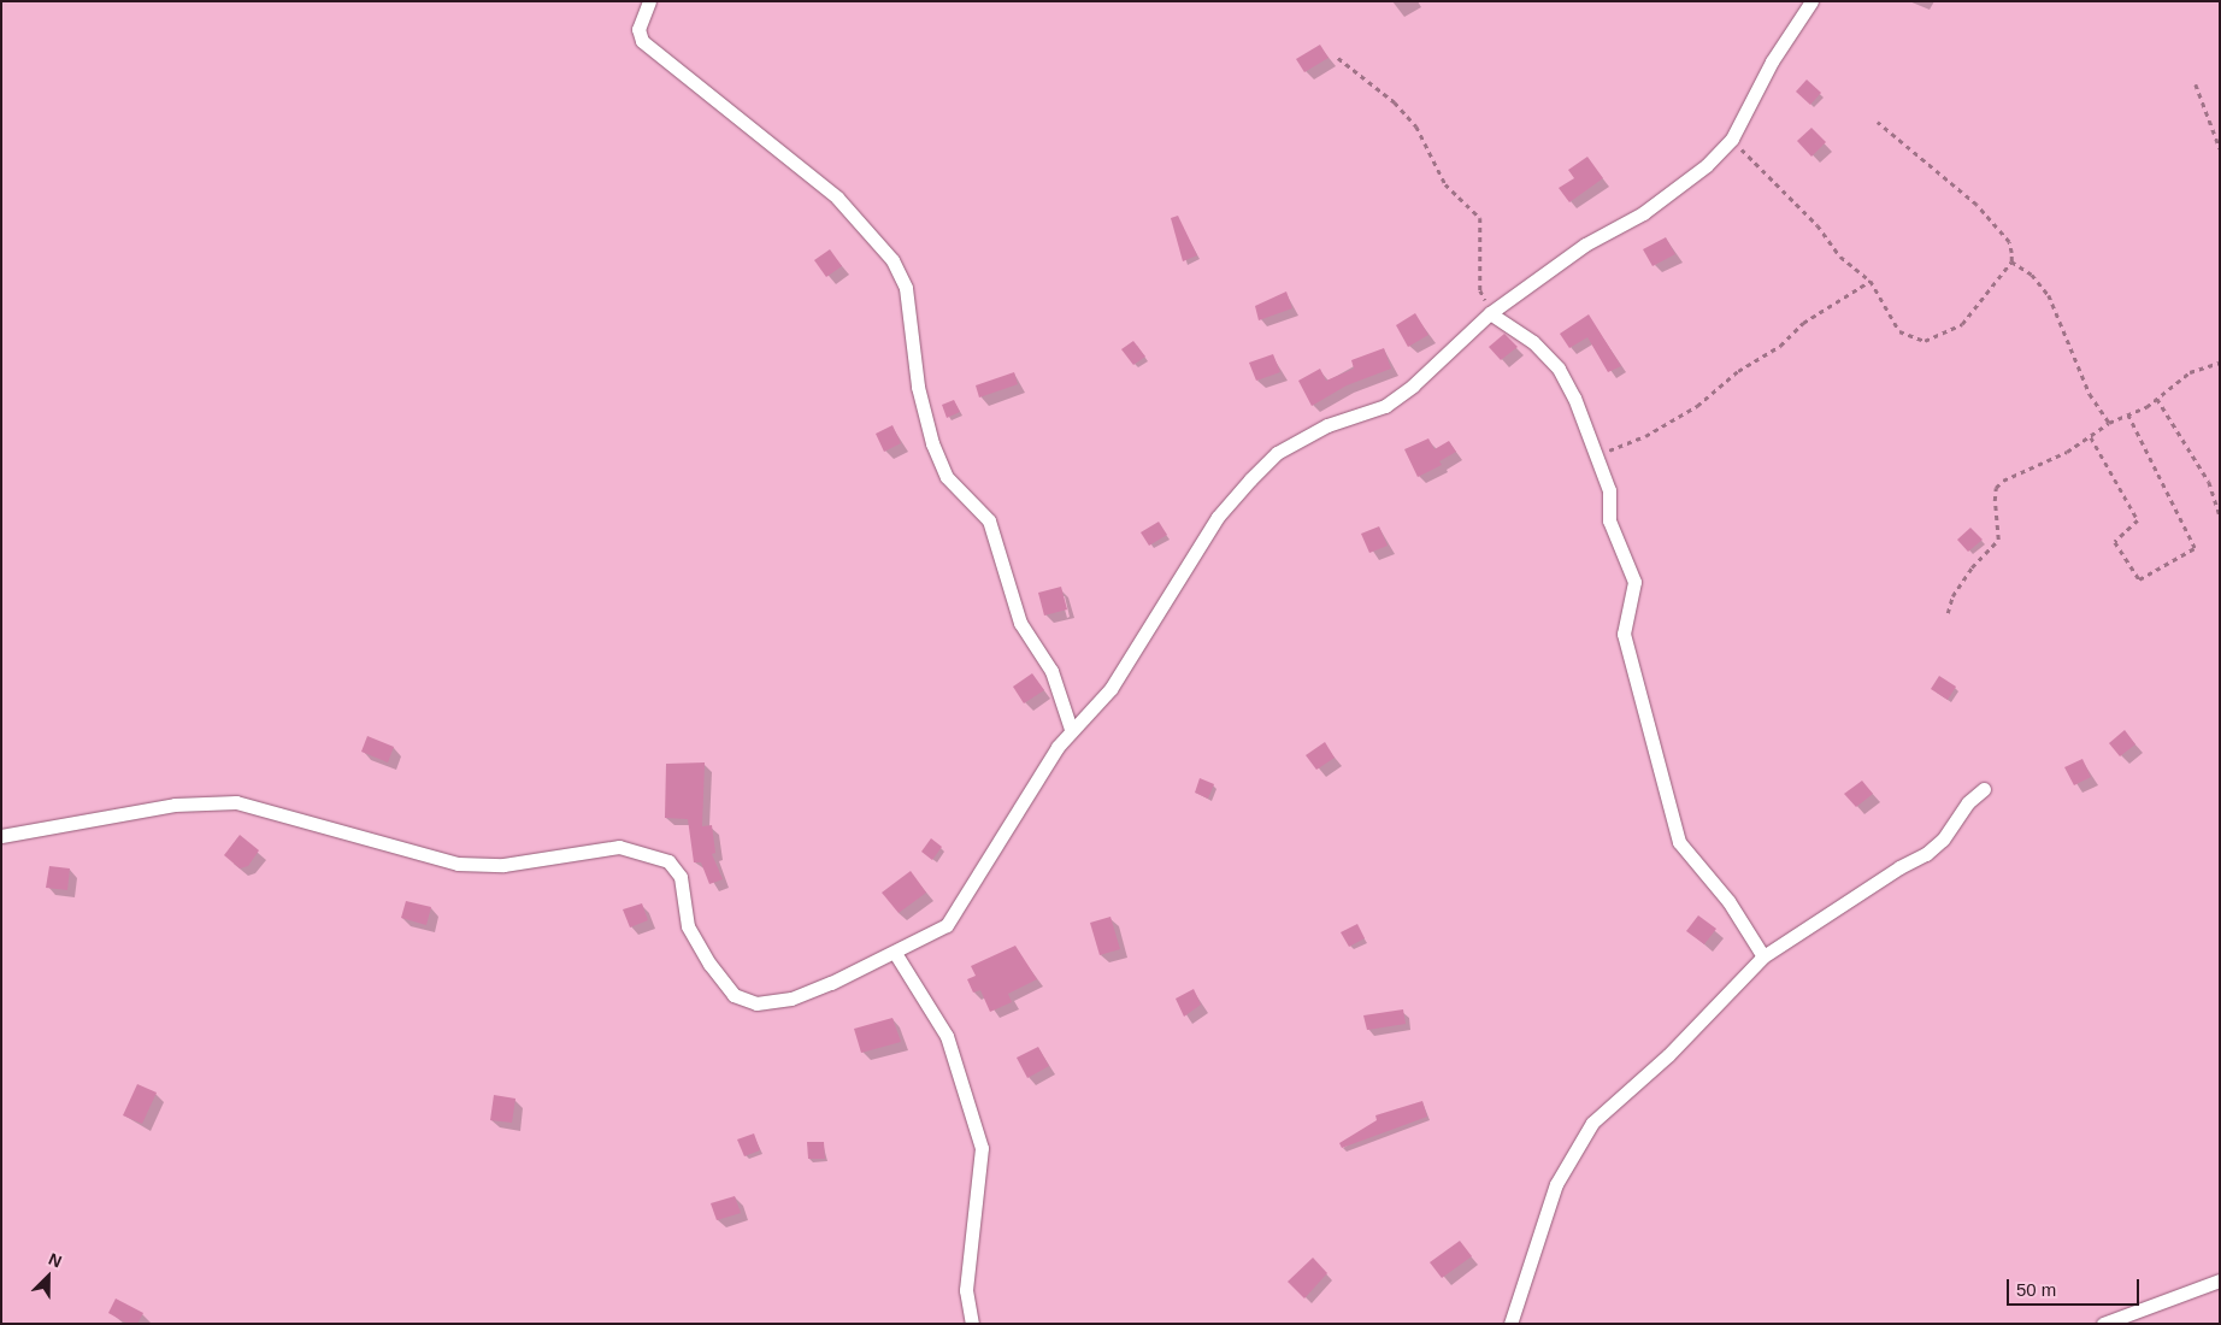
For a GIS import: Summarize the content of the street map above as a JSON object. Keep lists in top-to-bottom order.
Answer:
{
  "scale_bar": "50 m",
  "north": "top right"
}
